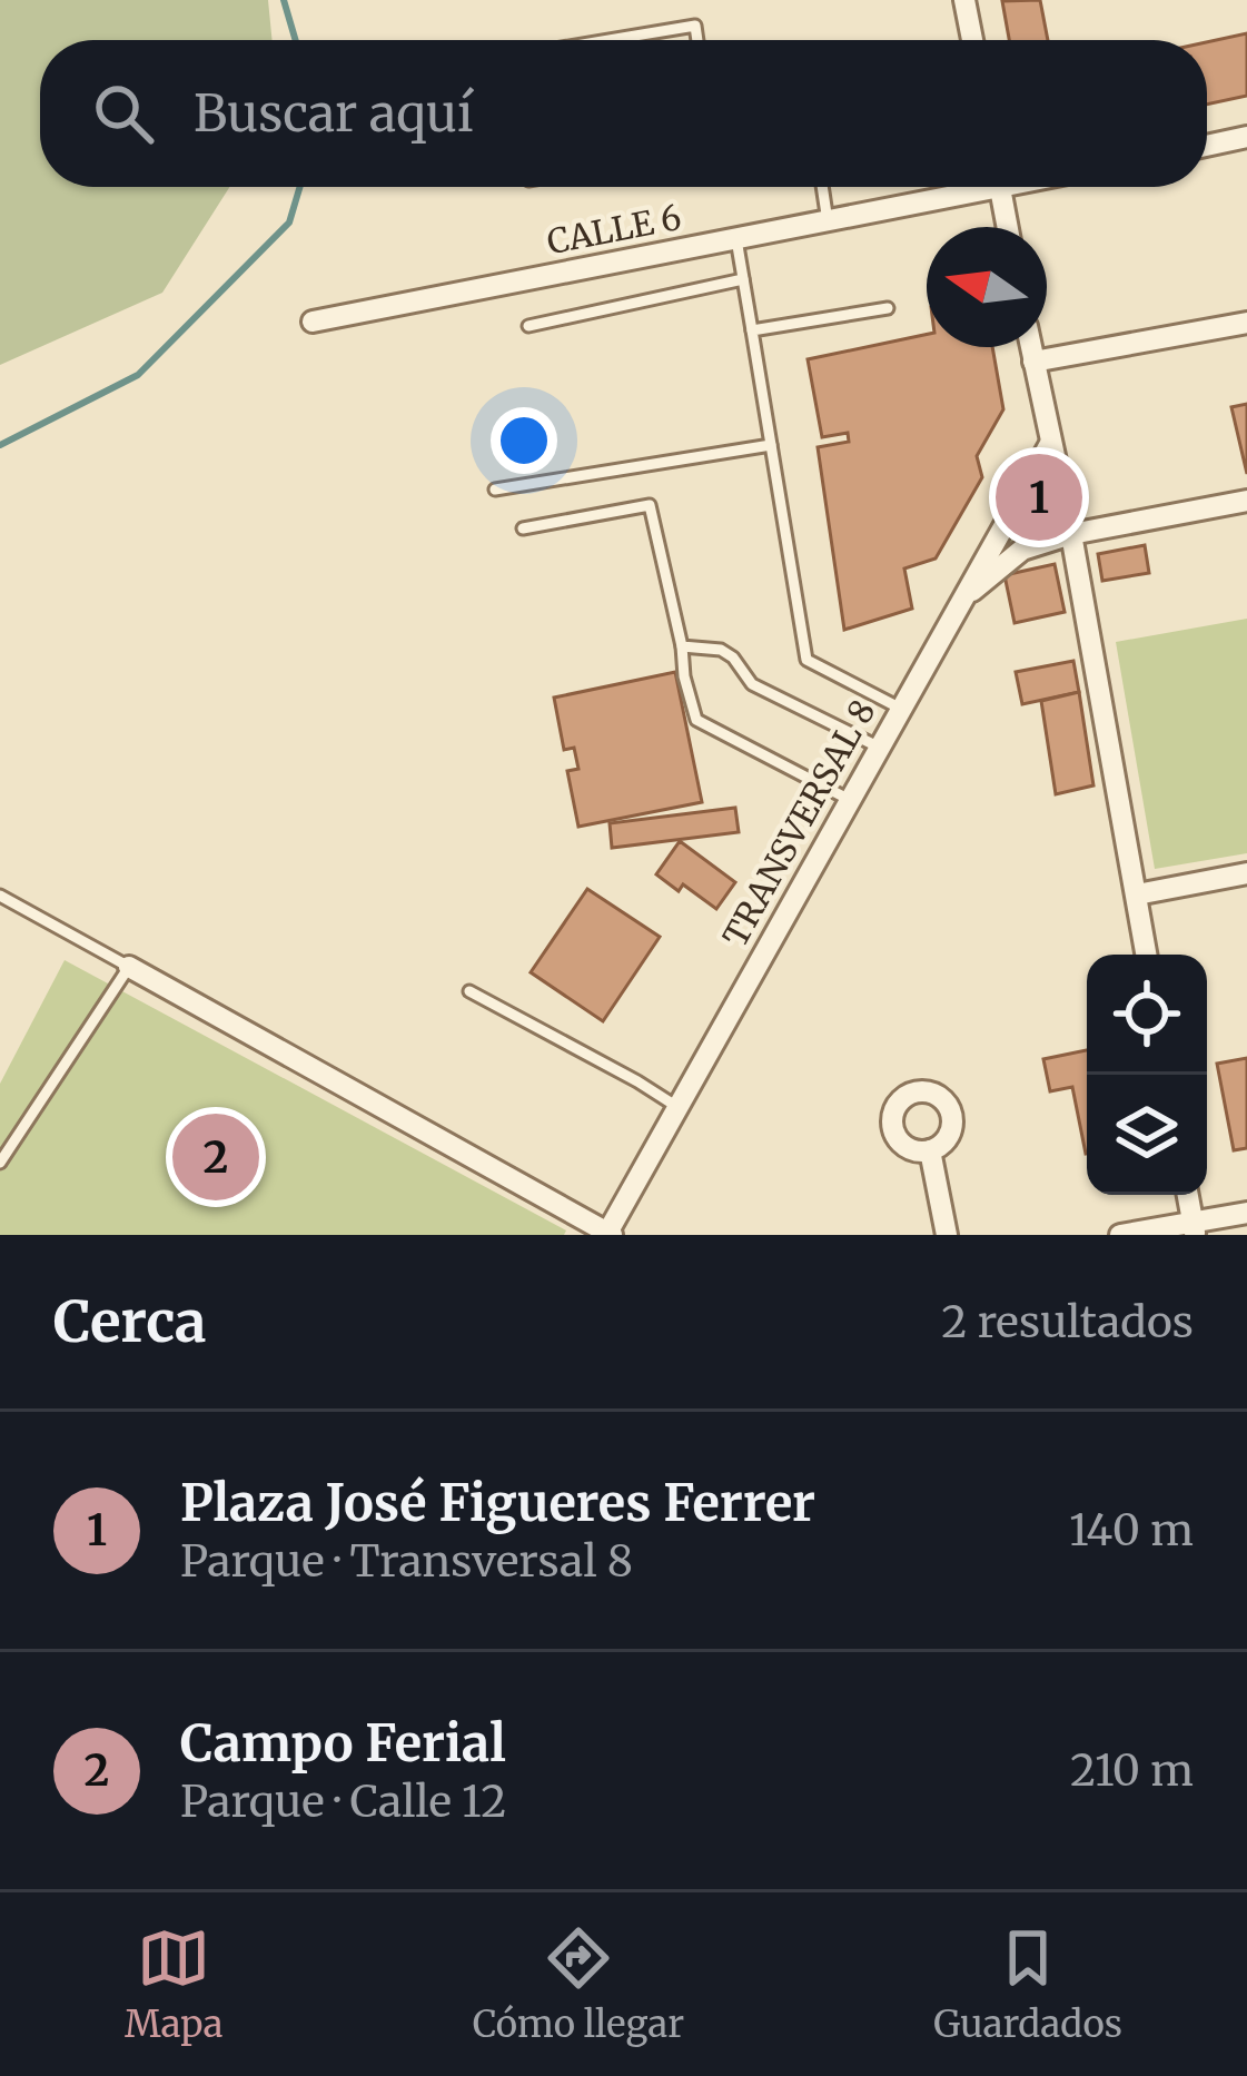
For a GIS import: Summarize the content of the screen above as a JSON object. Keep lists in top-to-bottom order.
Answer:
{
  "streets": {
    "street": ["CALLE 6", "TRANSVERSAL 8"]
  },
  "north": "left",
  "page": {
    "search": "Buscar aquí",
    "pins": ["1", "2"],
    "heading": ["Cerca", "2 resultados"],
    "list": [
      {
        "mark": "1",
        "name": "Plaza José Figueres Ferrer",
        "note": "Parque · Transversal 8",
        "value": "140 m"
      },
      {
        "mark": "2",
        "name": "Campo Ferial",
        "note": "Parque · Calle 12",
        "value": "210 m"
      }
    ],
    "nav": ["Mapa", "Cómo llegar", "Guardados"]
  }
}
